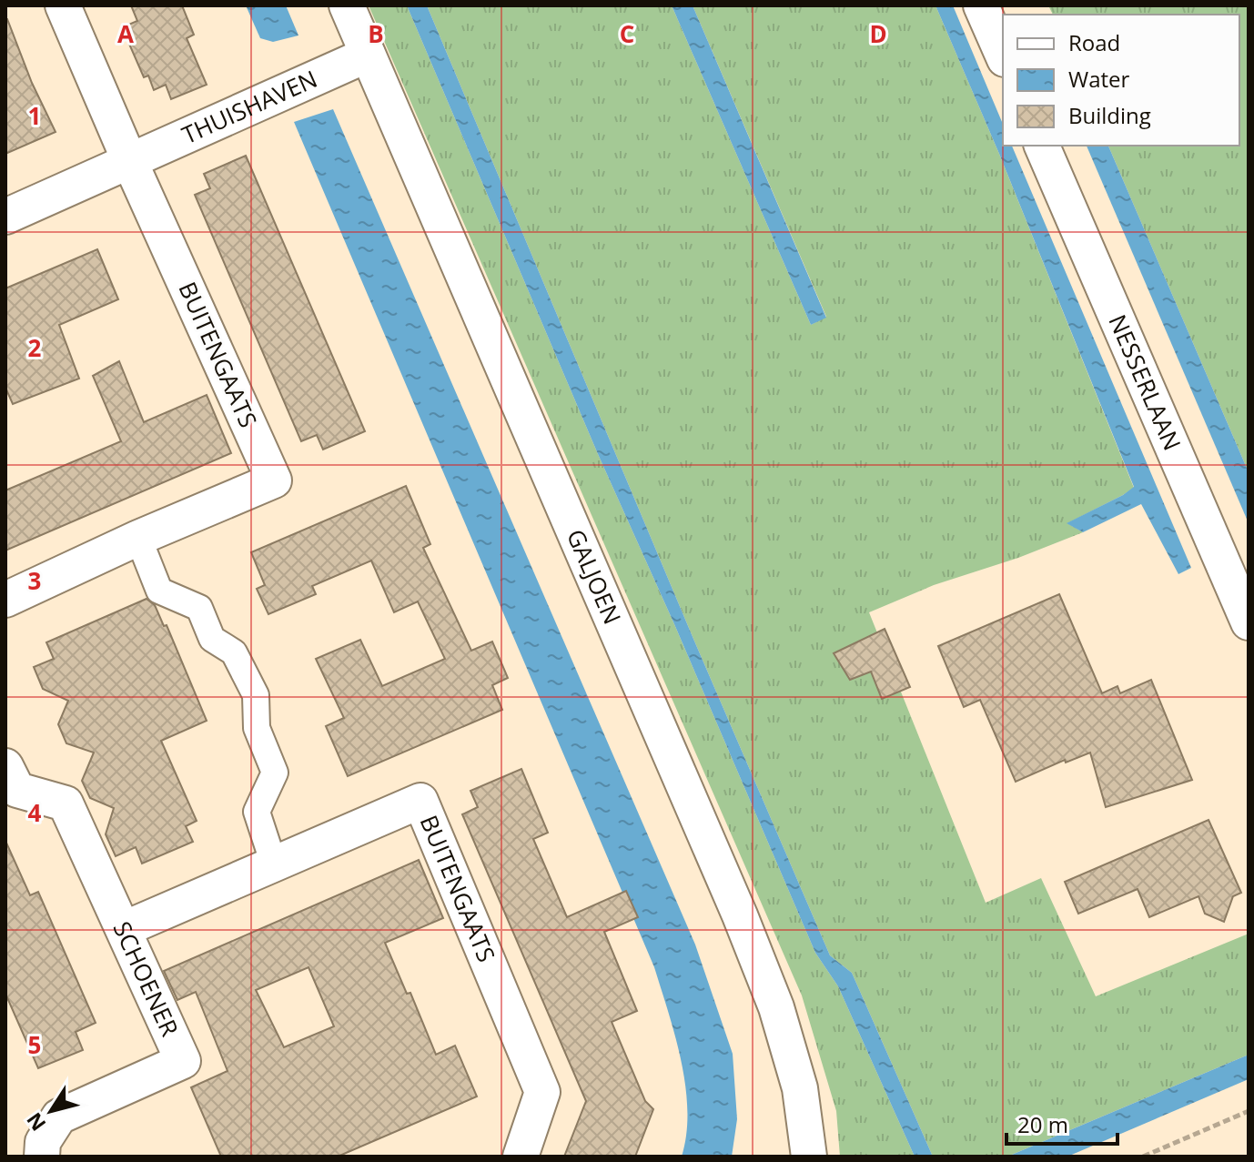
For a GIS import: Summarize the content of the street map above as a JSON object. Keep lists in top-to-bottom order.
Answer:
{
  "streets": {
    "street": [
      "THUISHAVEN",
      "BUITENGAATS",
      "NESSERLAAN",
      "GALJOEN",
      "SCHOENER"
    ]
  },
  "crossings": [
    ["THUISHAVEN", "BUITENGAATS"],
    ["THUISHAVEN", "GALJOEN"],
    ["BUITENGAATS", "SCHOENER"]
  ],
  "legend": ["Road", "Water", "Building"],
  "scale_bar": "20 m",
  "north": "bottom left",
  "grid": {
    "columns": [
      "A",
      "B",
      "C",
      "D"
    ],
    "rows": [
      "1",
      "2",
      "3",
      "4",
      "5"
    ]
  }
}
